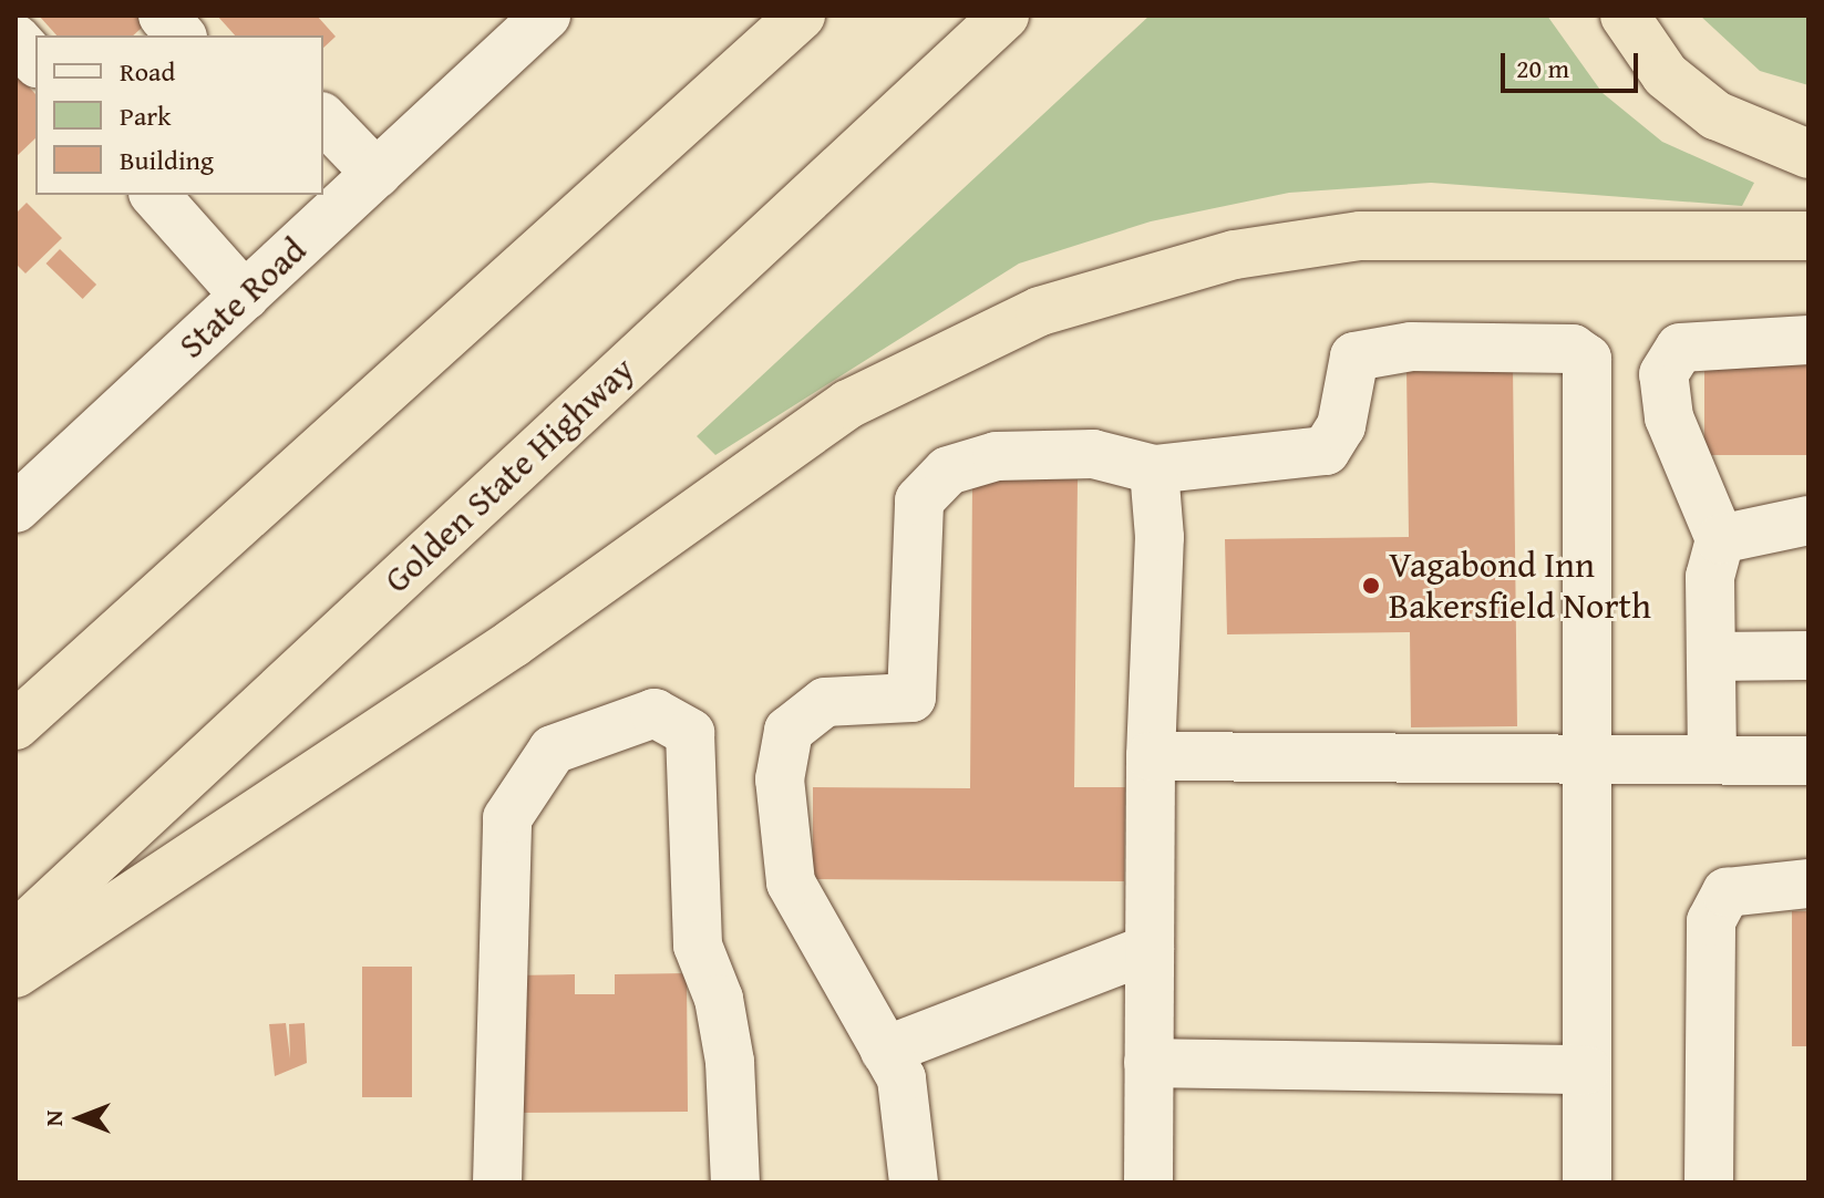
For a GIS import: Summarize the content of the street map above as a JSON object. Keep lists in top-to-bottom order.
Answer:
{
  "streets": {
    "highway": ["Golden State Highway"],
    "street": ["State Road"]
  },
  "places": ["Vagabond Inn Bakersfield North"],
  "legend": ["Road", "Park", "Building"],
  "scale_bar": "20 m",
  "north": "left"
}
